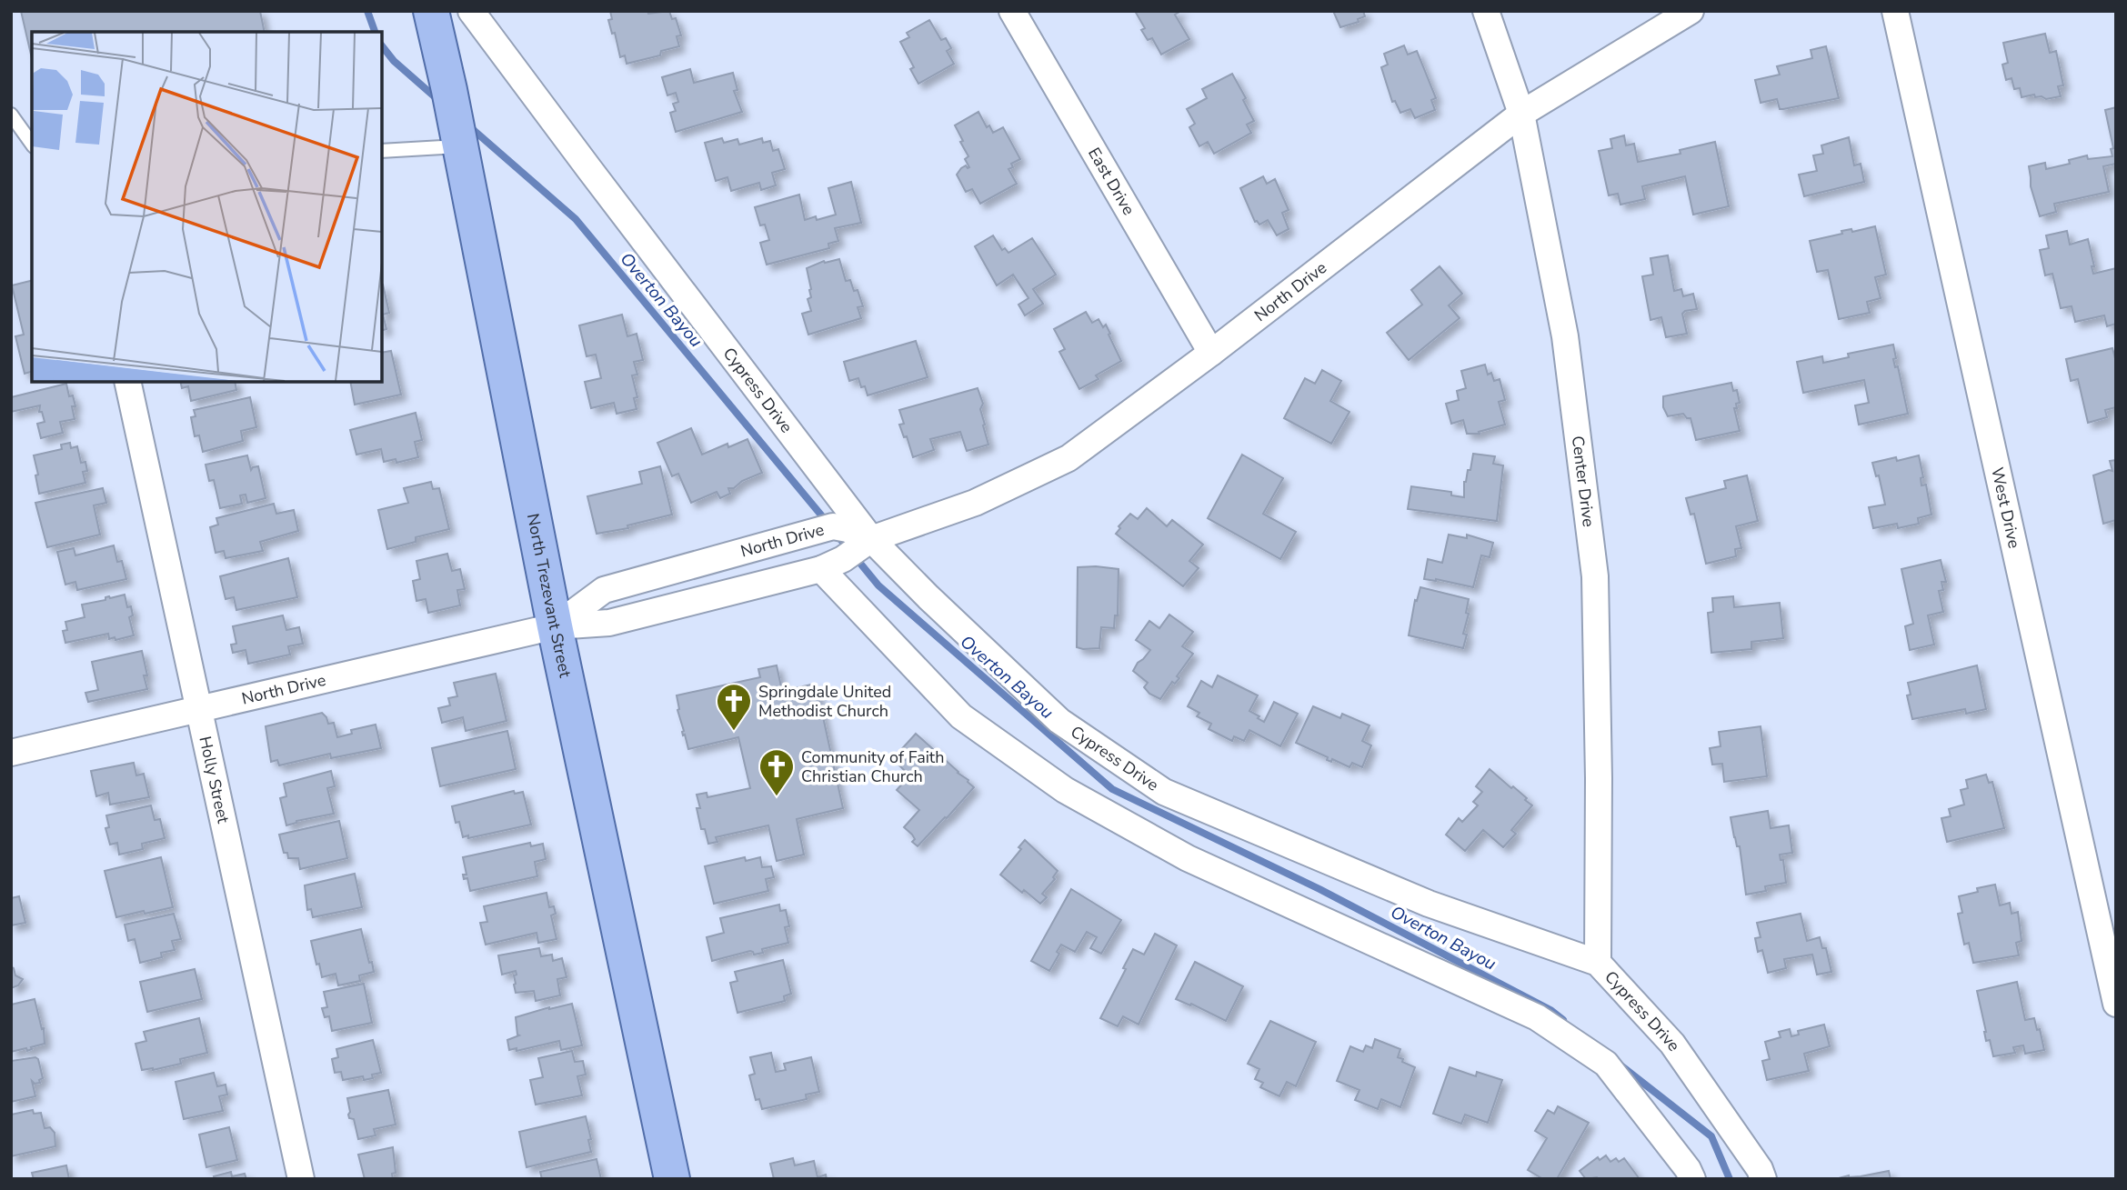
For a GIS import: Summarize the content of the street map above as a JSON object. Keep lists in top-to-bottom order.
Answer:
{
  "streets": {
    "main road": ["North Trezevant Street"],
    "street": [
      "East Drive",
      "North Drive",
      "Cypress Drive",
      "Center Drive",
      "West Drive",
      "Holly Street"
    ]
  },
  "crossings": [
    ["East Drive", "North Drive"],
    ["North Drive", "Cypress Drive"],
    ["North Drive", "Center Drive"],
    ["North Drive", "North Trezevant Street"],
    ["North Drive", "Holly Street"],
    ["Cypress Drive", "Center Drive"]
  ],
  "water": ["Overton Bayou"],
  "places": {
    "church": ["Springdale United Methodist Church", "Community of Faith Christian Church"]
  }
}
